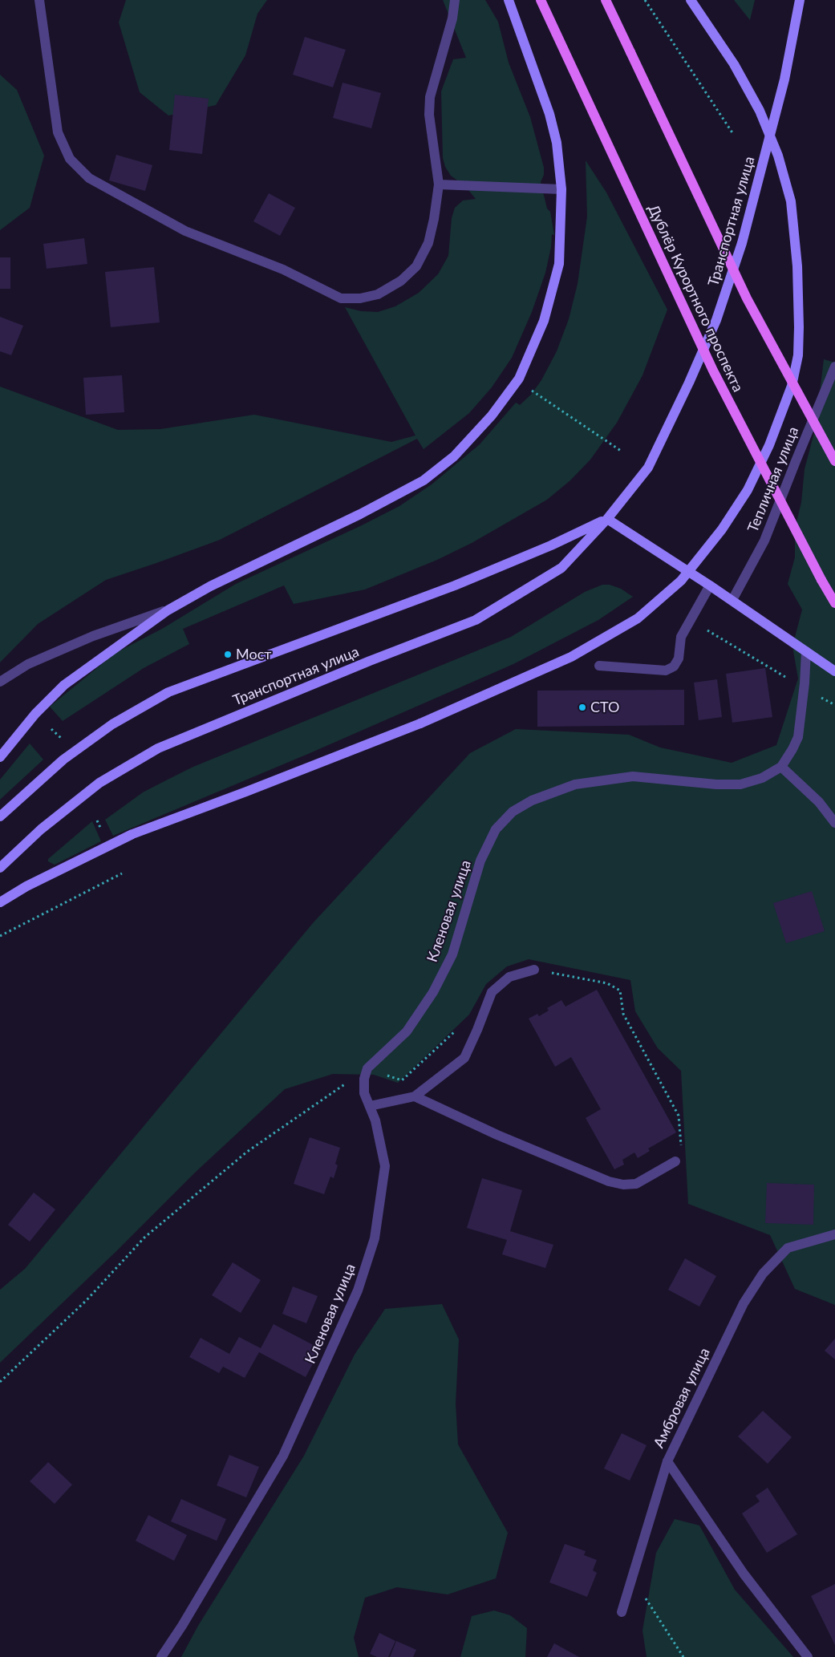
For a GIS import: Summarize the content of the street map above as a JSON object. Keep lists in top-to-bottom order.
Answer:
{
  "streets": {
    "main road": ["Транспортная улица", "Дублёр Курортного проспекта"],
    "street": ["Тепличная улица", "Кленовая улица", "Амбровая улица"]
  },
  "places": ["Мост", "СТО"]
}
